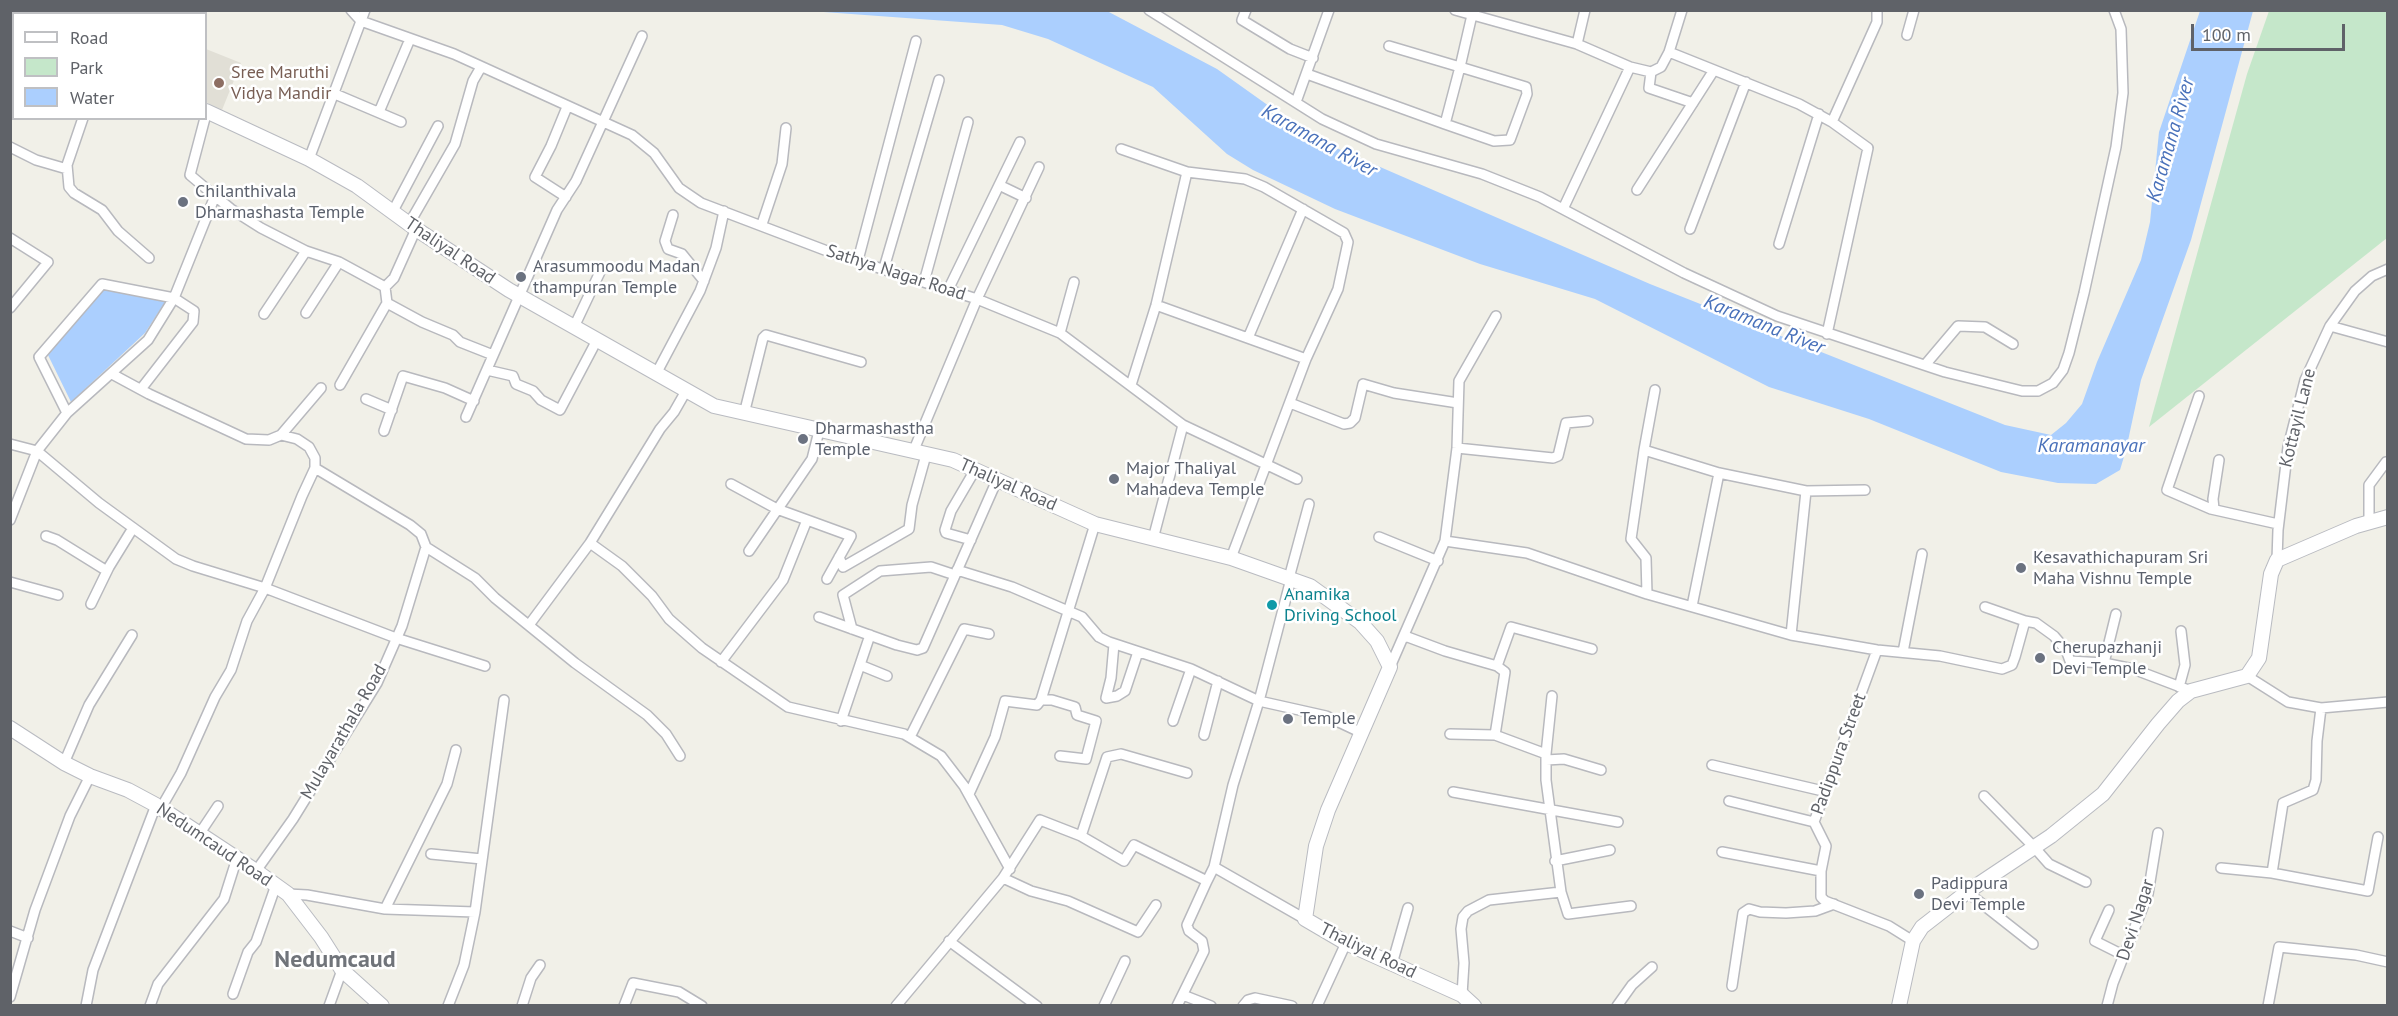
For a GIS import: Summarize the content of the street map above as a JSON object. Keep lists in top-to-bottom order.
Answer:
{
  "streets": {
    "street": [
      "Thaliyal Road",
      "Sathya Nagar Road",
      "Kottayil Lane",
      "Mulayarathala Road",
      "Padippura Street",
      "Nedumcaud Road",
      "Devi Nagar"
    ]
  },
  "crossings": [
    ["Thaliyal Road", "Sathya Nagar Road"],
    ["Mulayarathala Road", "Nedumcaud Road"]
  ],
  "districts": ["Nedumcaud"],
  "water": ["Karamana River", "Karamanayar"],
  "places": [
    "Sree Maruthi Vidya Mandir",
    "Chilanthivala Dharmashasta Temple",
    "Arasummoodu Madan thampuran Temple",
    "Dharmashastha Temple",
    "Major Thaliyal Mahadeva Temple",
    "Kesavathichapuram Sri Maha Vishnu Temple",
    "Anamika Driving School",
    "Cherupazhanji Devi Temple",
    "Temple",
    "Padippura Devi Temple"
  ],
  "legend": ["Road", "Park", "Water"],
  "scale_bar": "100 m"
}
